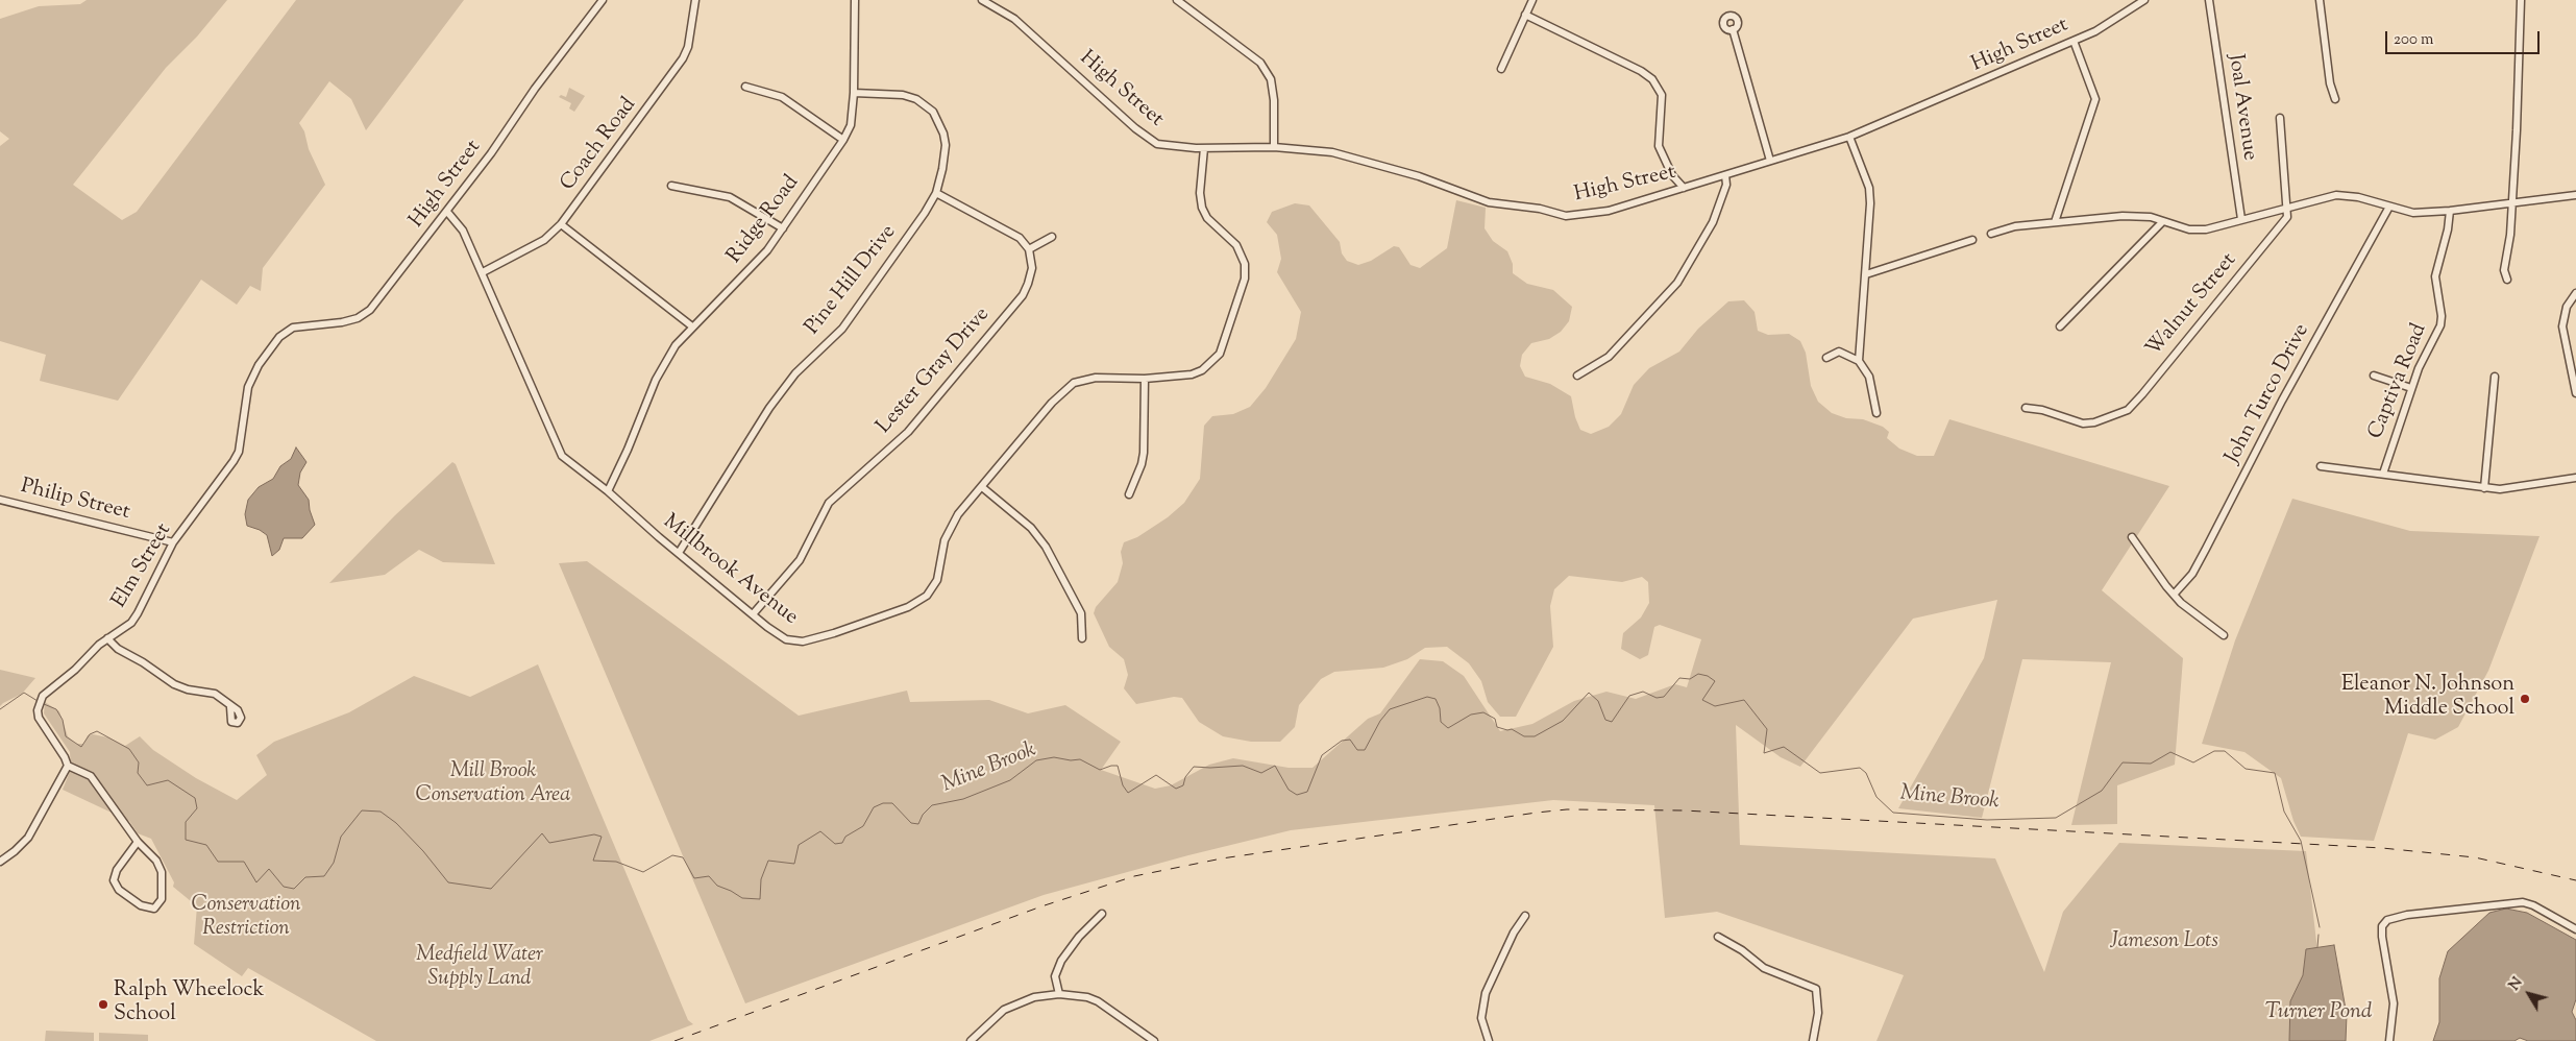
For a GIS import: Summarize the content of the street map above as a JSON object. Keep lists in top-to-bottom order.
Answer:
{
  "streets": {
    "street": [
      "High Street",
      "Joal Avenue",
      "Coach Road",
      "Ridge Road",
      "Pine Hill Drive",
      "Walnut Street",
      "Lester Gray Drive",
      "Captiva Road",
      "John Turco Drive",
      "Philip Street",
      "Elm Street",
      "Millbrook Avenue"
    ]
  },
  "crossings": [
    ["High Street", "Elm Street"],
    ["High Street", "Millbrook Avenue"],
    ["Coach Road", "Millbrook Avenue"],
    ["Ridge Road", "Pine Hill Drive"],
    ["Ridge Road", "Millbrook Avenue"],
    ["Pine Hill Drive", "Millbrook Avenue"],
    ["Lester Gray Drive", "Millbrook Avenue"],
    ["Philip Street", "Elm Street"]
  ],
  "water": ["Mine Brook", "Turner Pond"],
  "parks": [
    "Mill Brook Conservation Area",
    "Conservation Restriction",
    "Jameson Lots",
    "Medfield Water Supply Land"
  ],
  "places": ["Eleanor N. Johnson Middle School", "Ralph Wheelock School"],
  "scale_bar": "200 m",
  "north": "top left"
}
